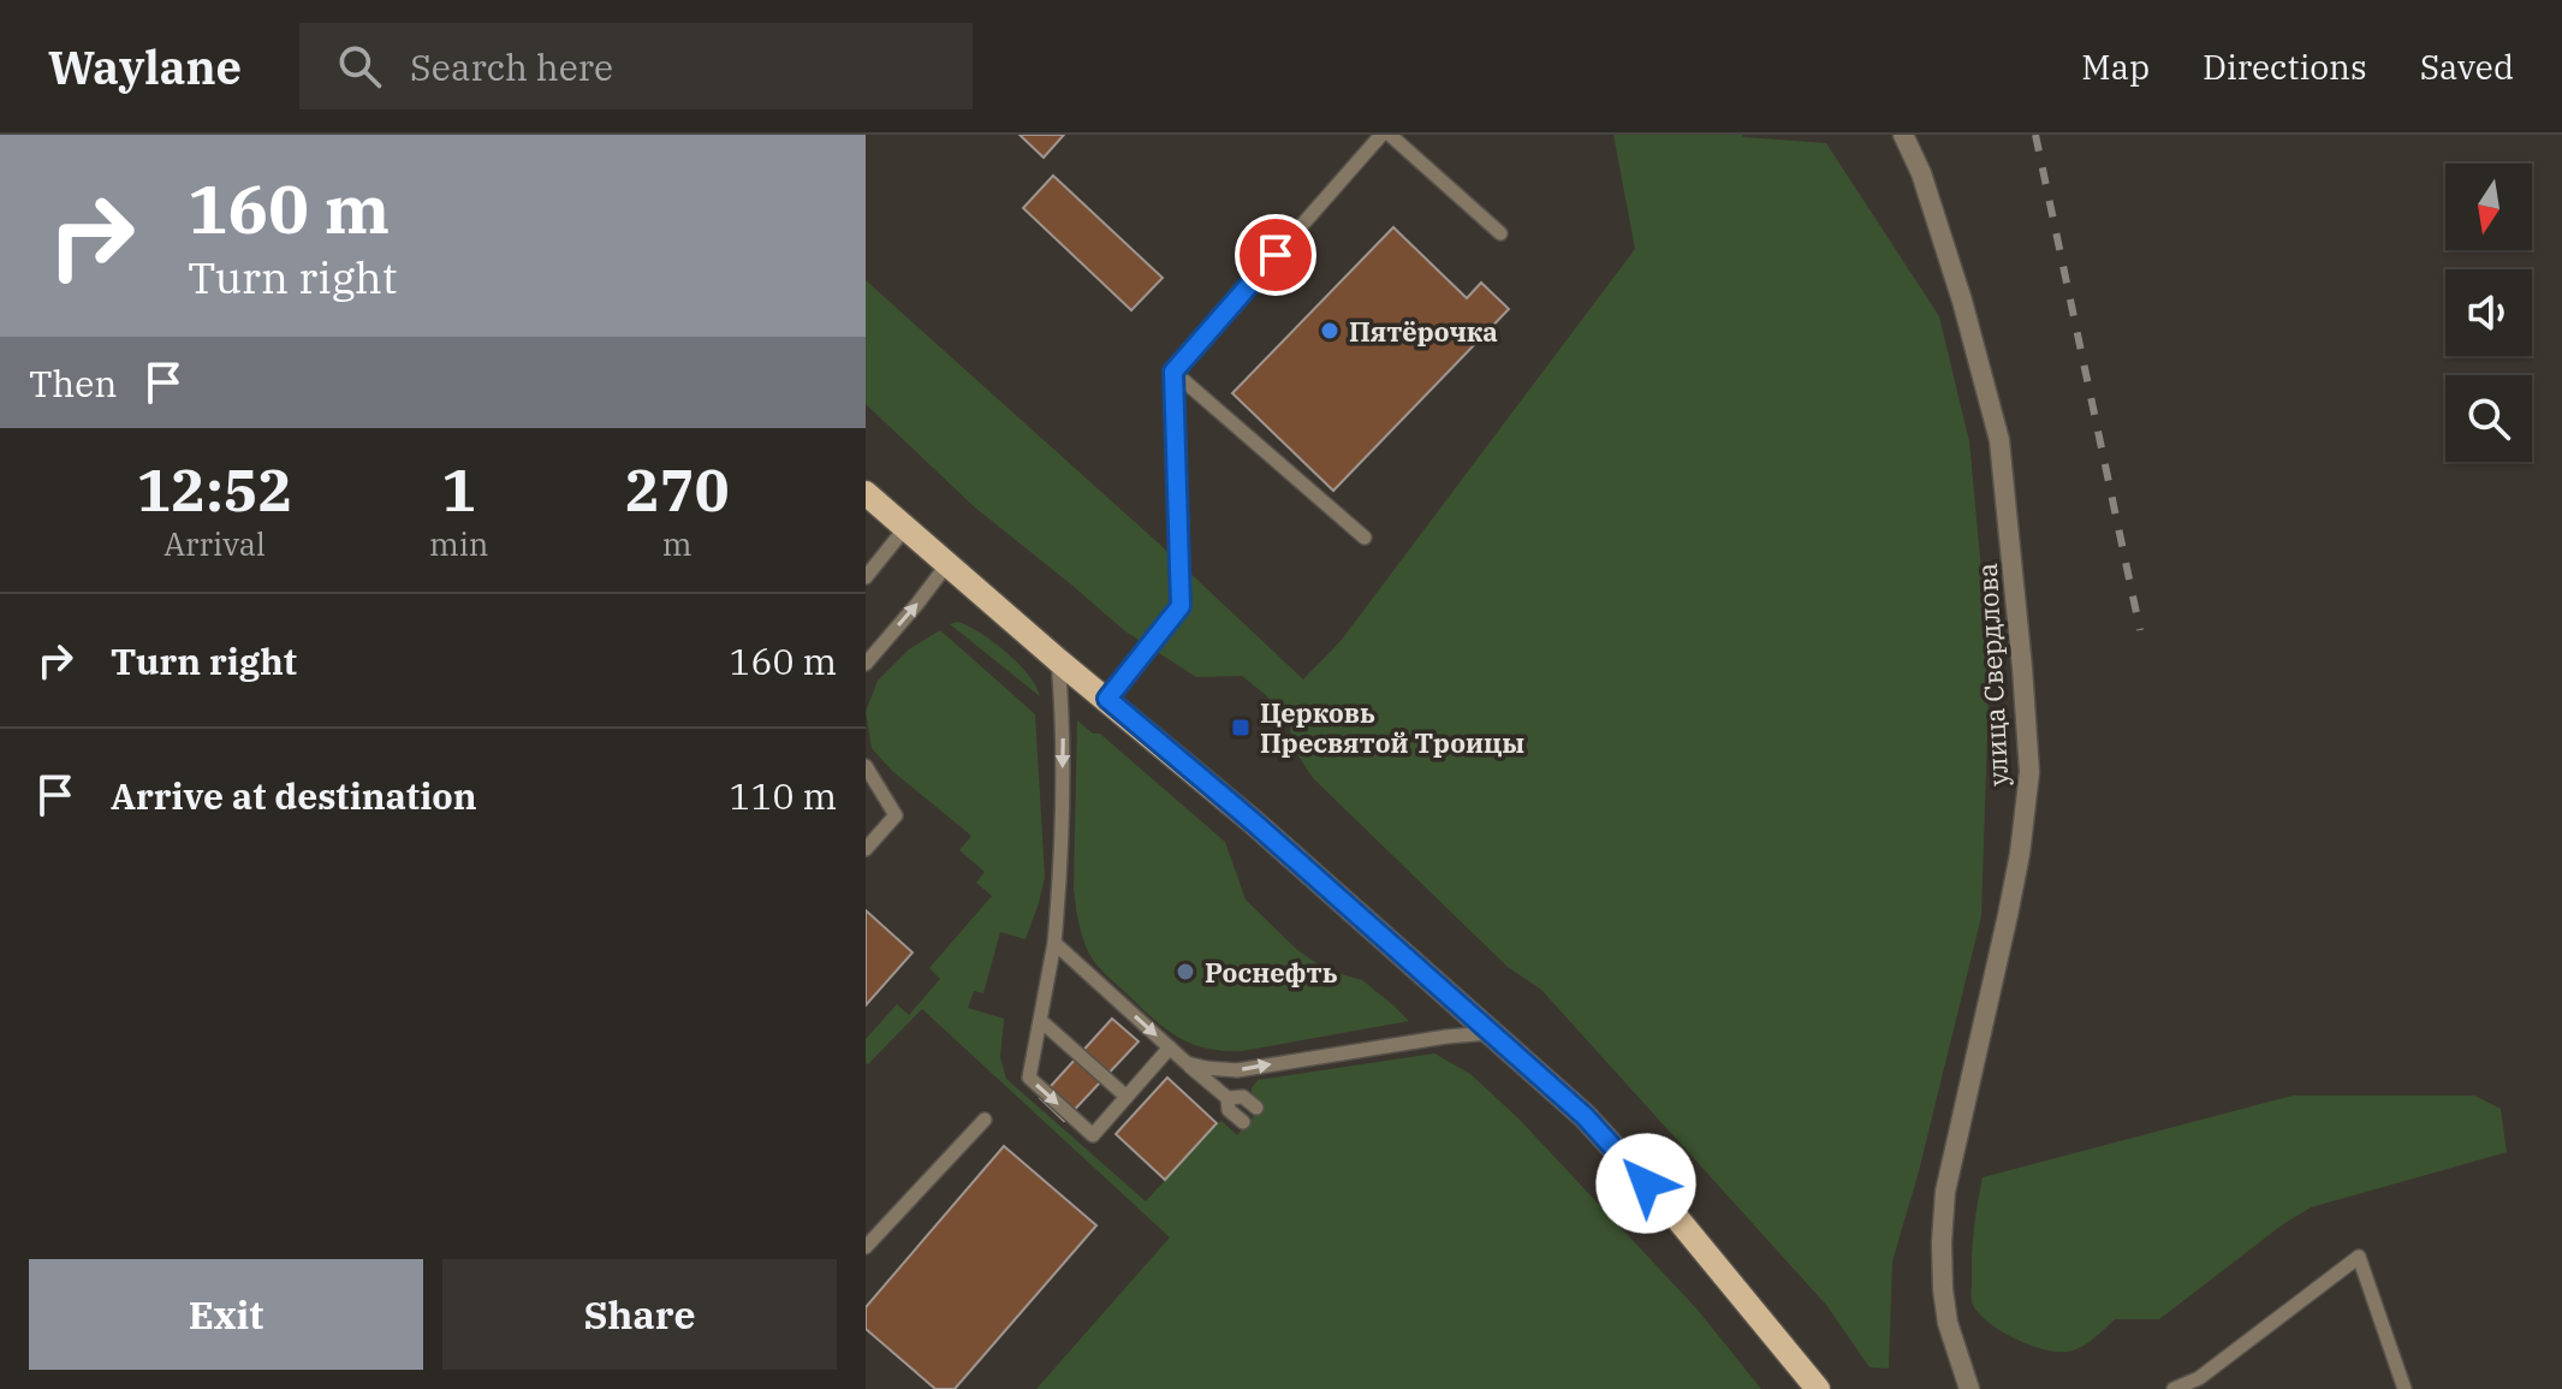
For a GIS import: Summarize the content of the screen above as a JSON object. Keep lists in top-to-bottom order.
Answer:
{
  "streets": {
    "street": ["улица Свердлова"]
  },
  "places": {
    "other": ["Пятёрочка", "Роснефть"],
    "transit": ["Церковь Пресвятой Троицы"]
  },
  "north": "bottom",
  "page": {
    "header": "Waylane",
    "search": "Search here",
    "nav": ["Map", "Directions", "Saved"],
    "turn": ["160 m", "Turn right"],
    "then": "Then",
    "eta": [
      "12:52",
      "Arrival",
      "1",
      "min",
      "270",
      "m"
    ],
    "list": [
      {
        "name": "Turn right",
        "value": "160 m"
      },
      {
        "name": "Arrive at destination",
        "value": "110 m"
      }
    ],
    "buttons": ["Exit", "Share"]
  }
}
